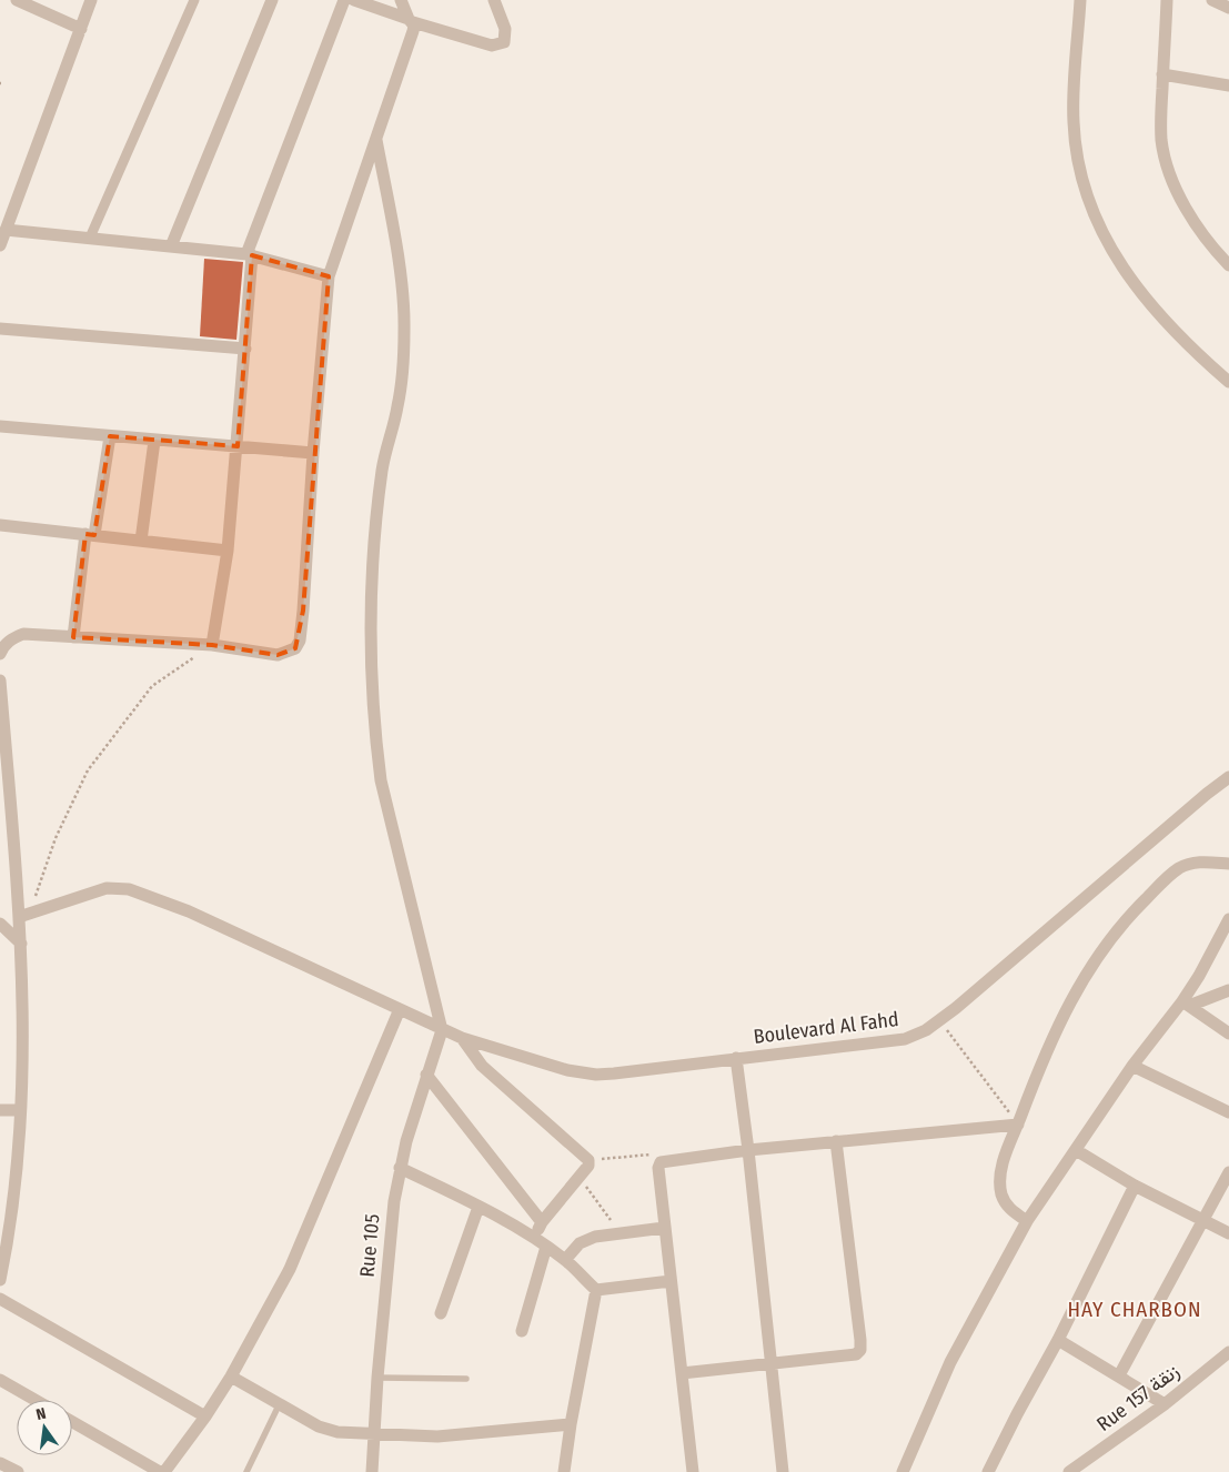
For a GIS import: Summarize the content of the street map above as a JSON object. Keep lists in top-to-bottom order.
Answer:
{
  "streets": {
    "street": ["Boulevard Al Fahd", "Rue 105", "Rue 157 زنقة"]
  },
  "crossings": [
    ["Boulevard Al Fahd", "Rue 105"]
  ],
  "districts": ["HAY CHARBON"],
  "north": "top"
}
